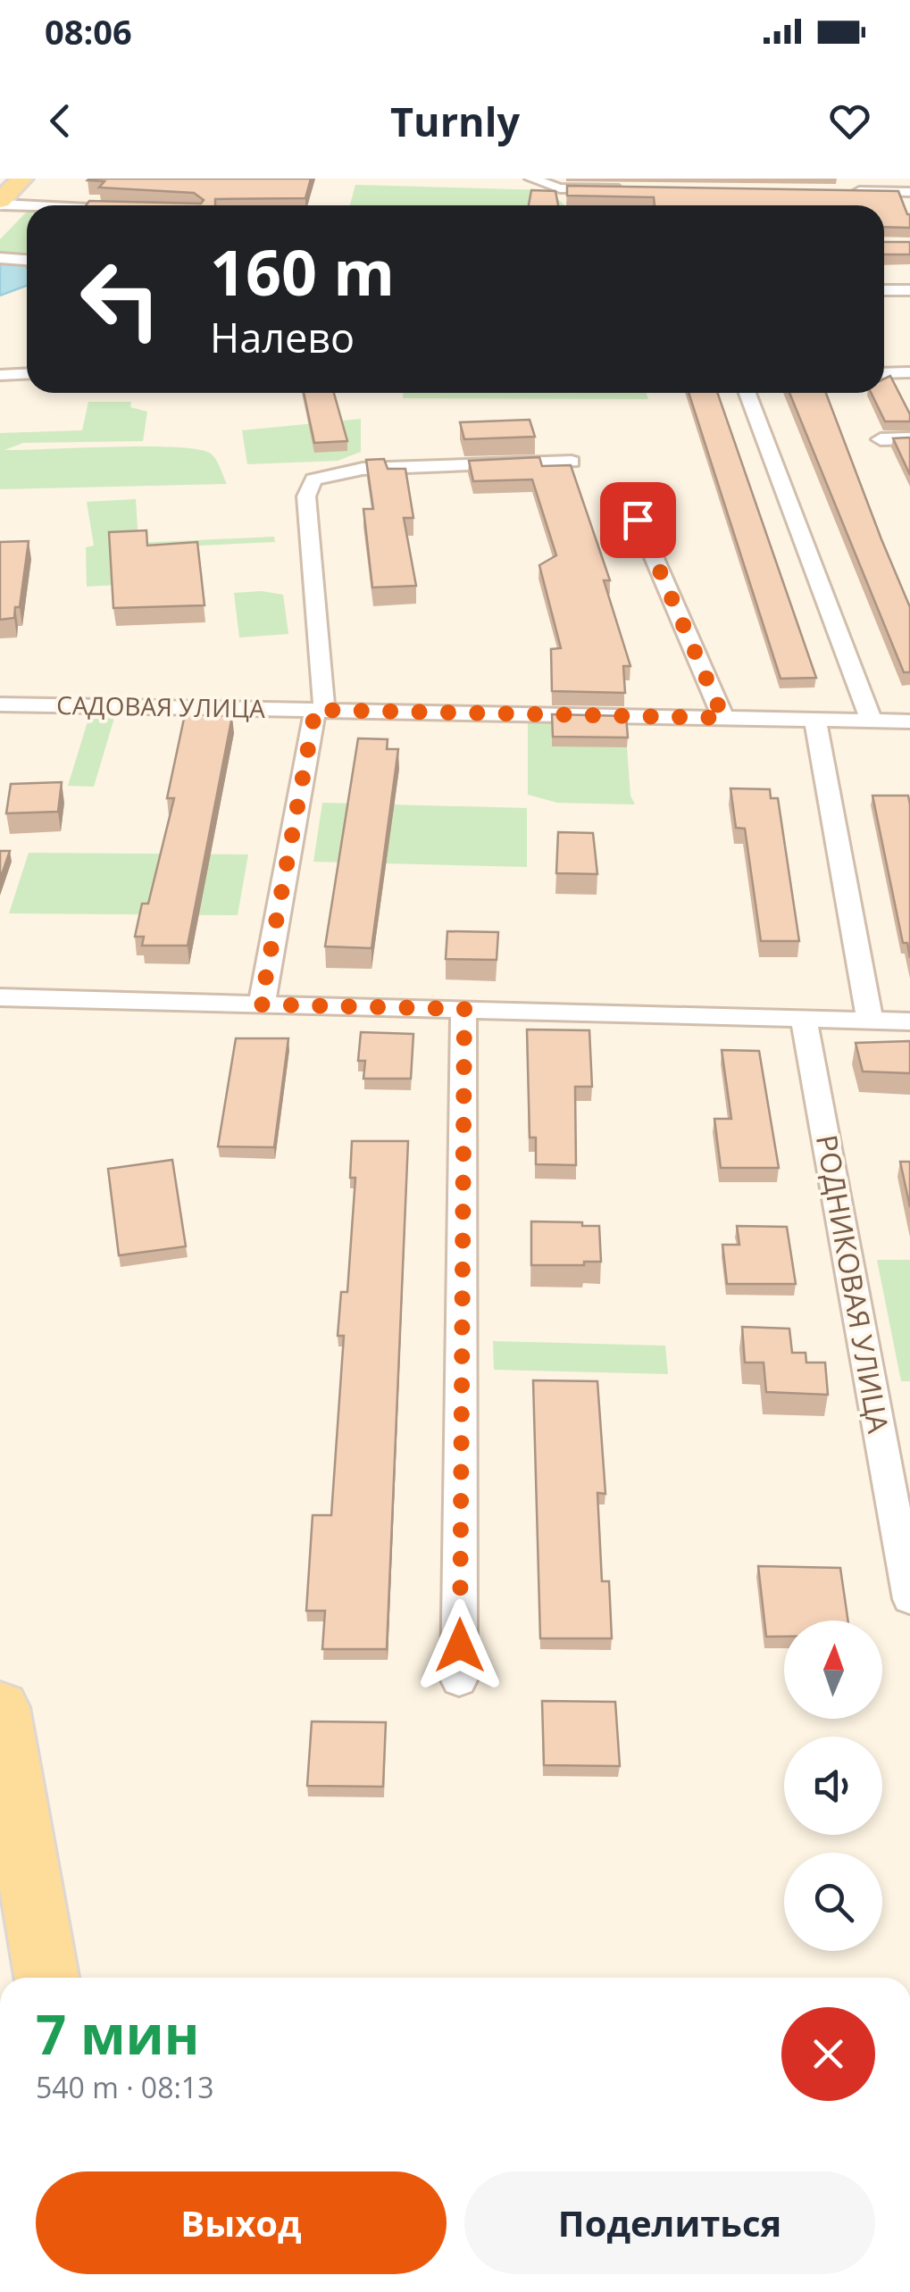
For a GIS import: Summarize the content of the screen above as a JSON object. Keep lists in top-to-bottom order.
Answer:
{
  "streets": {
    "street": ["САДОВАЯ УЛИЦА", "РОДНИКОВАЯ УЛИЦА"]
  },
  "north": "top",
  "page": {
    "status": "08:06",
    "header": "Turnly",
    "turn": ["160 m", "Налево"],
    "heading": ["7 мин", "540 m · 08:13"],
    "buttons": ["Выход", "Поделиться"]
  }
}
